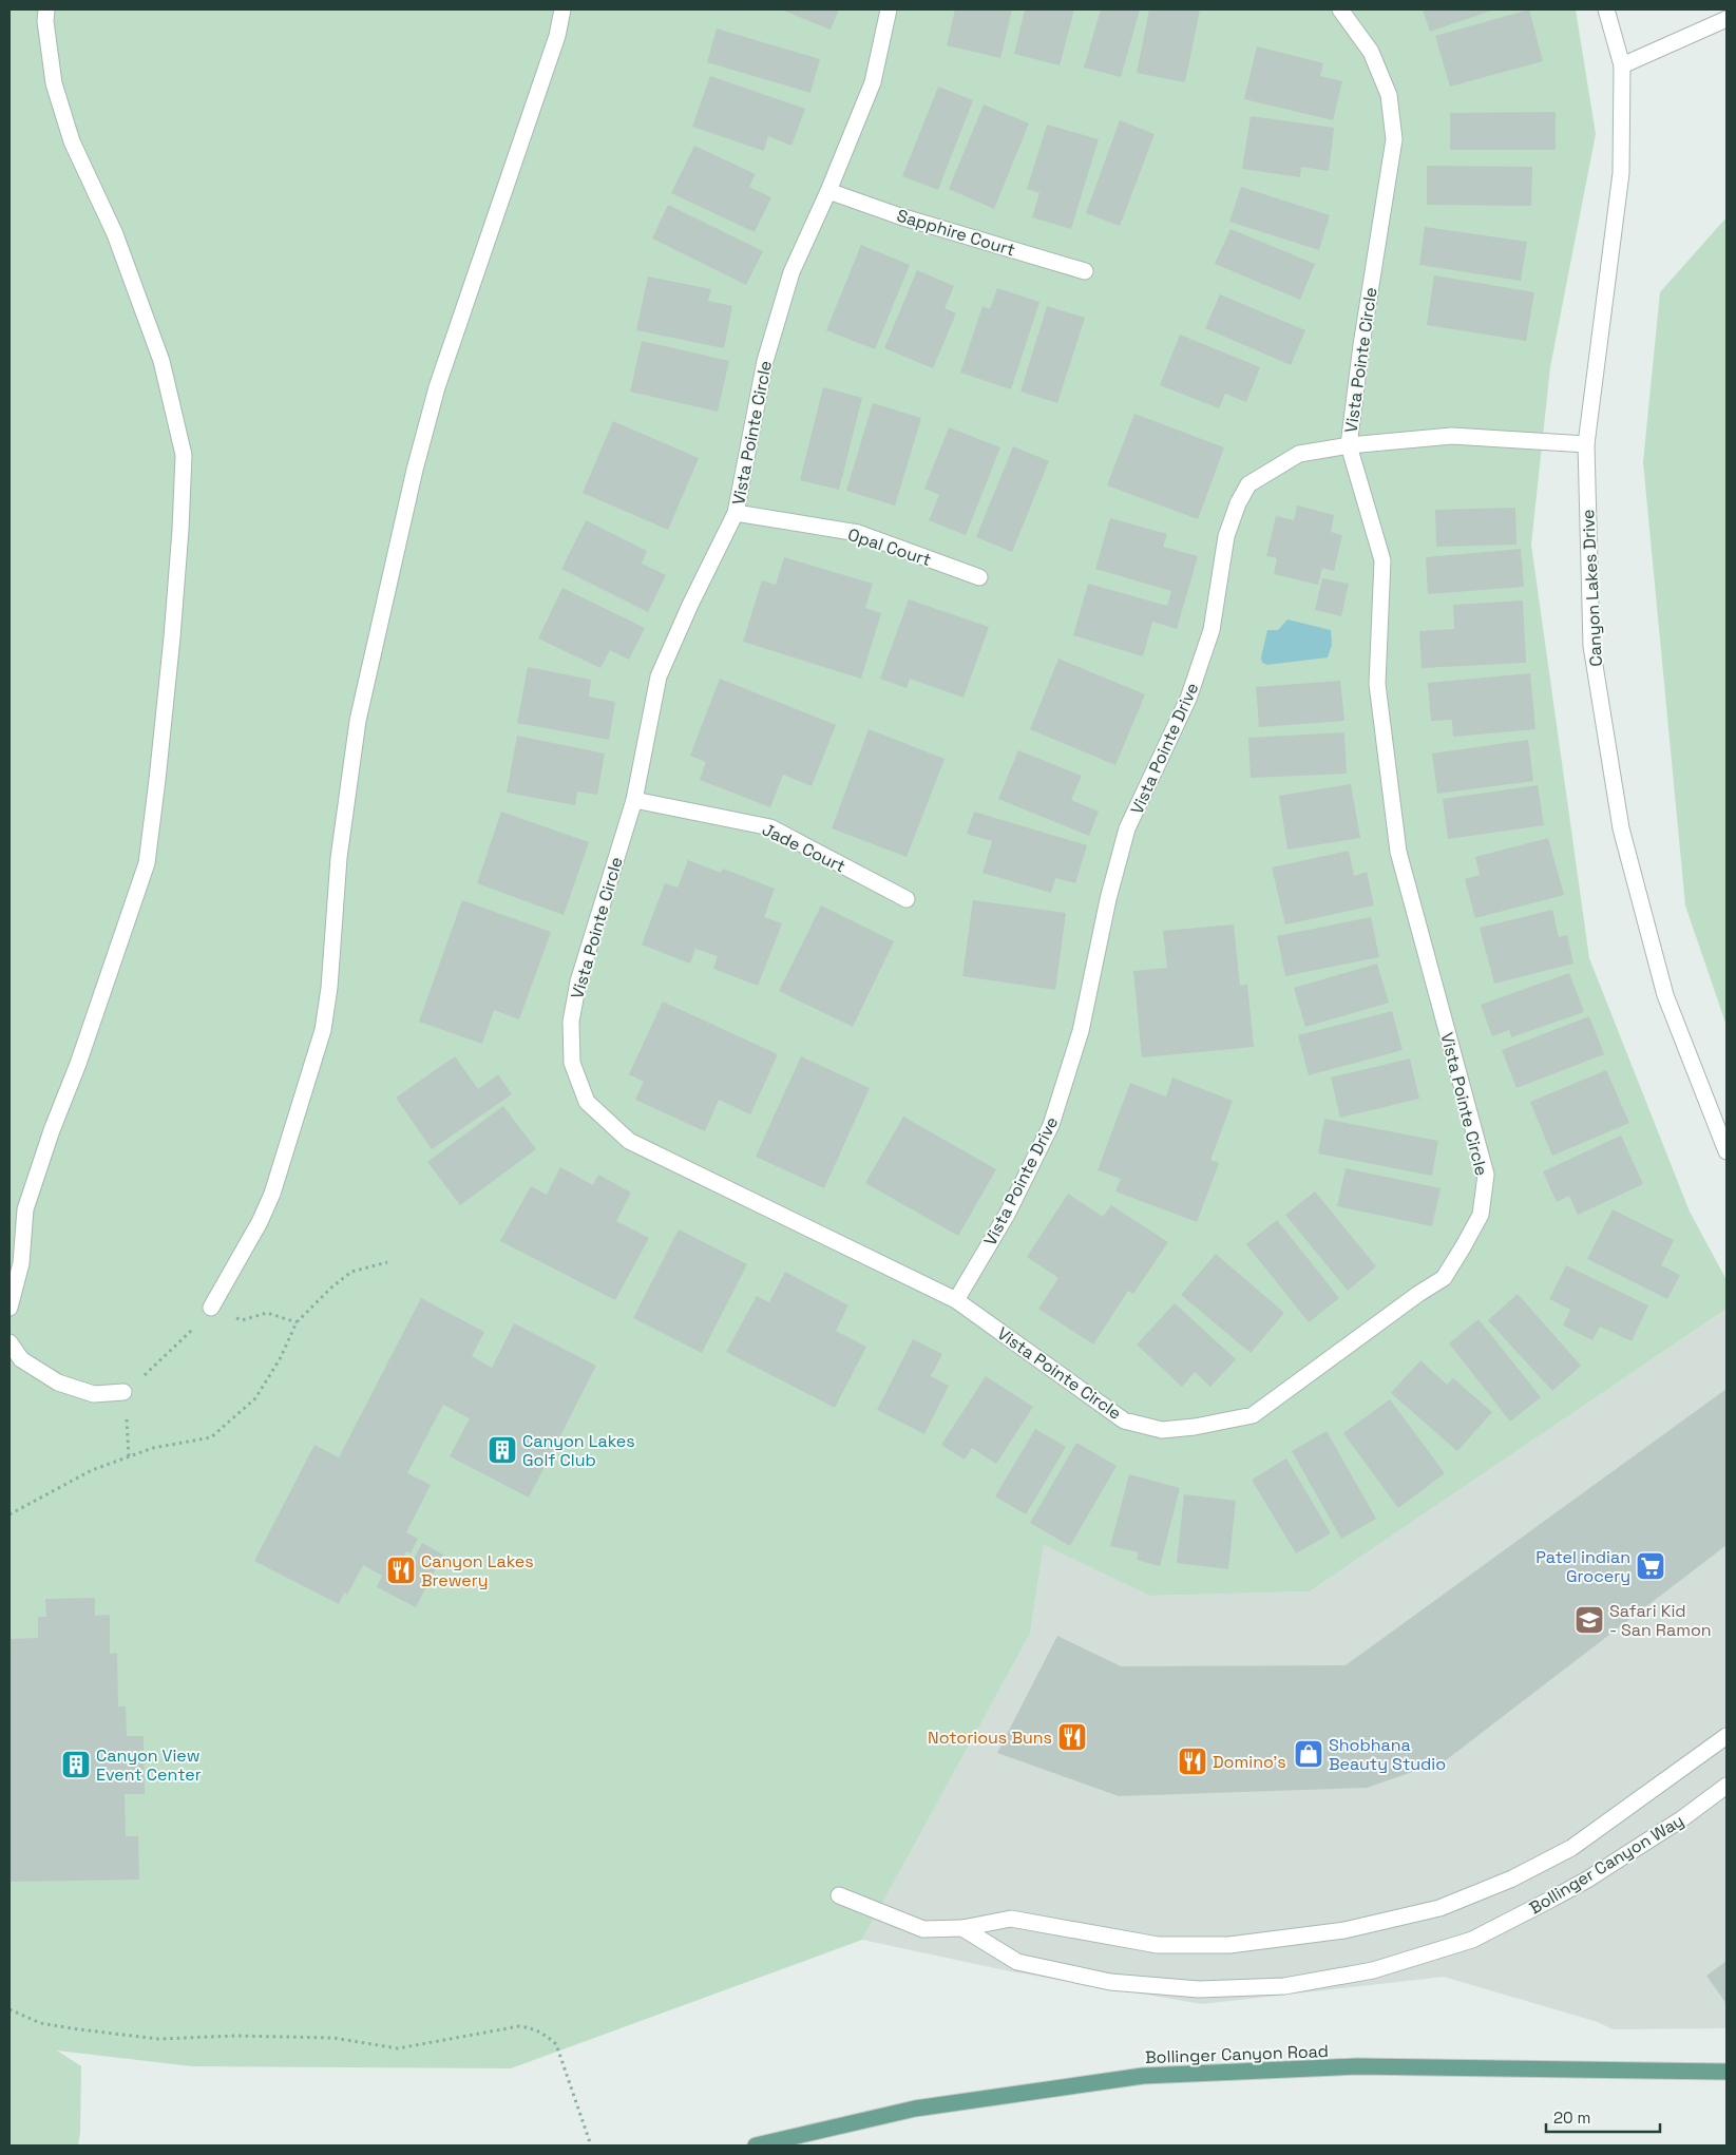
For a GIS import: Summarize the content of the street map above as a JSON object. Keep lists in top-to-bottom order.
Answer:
{
  "streets": {
    "main road": ["Bollinger Canyon Road"],
    "street": [
      "Sapphire Court",
      "Vista Pointe Circle",
      "Opal Court",
      "Canyon Lakes Drive",
      "Vista Pointe Drive",
      "Jade Court",
      "Bollinger Canyon Way"
    ]
  },
  "crossings": [
    ["Sapphire Court", "Vista Pointe Circle"],
    ["Vista Pointe Circle", "Opal Court"],
    ["Vista Pointe Circle", "Vista Pointe Drive"],
    ["Vista Pointe Circle", "Jade Court"],
    ["Canyon Lakes Drive", "Vista Pointe Drive"]
  ],
  "places": {
    "building": ["Canyon Lakes Golf Club", "Canyon View Event Center"],
    "supermarket": ["Patel indian Grocery"],
    "restaurant": ["Canyon Lakes Brewery", "Notorious Buns", "Domino's"],
    "school or university": ["Safari Kid - San Ramon"],
    "shop": ["Shobhana Beauty Studio"]
  },
  "scale_bar": "20 m"
}
